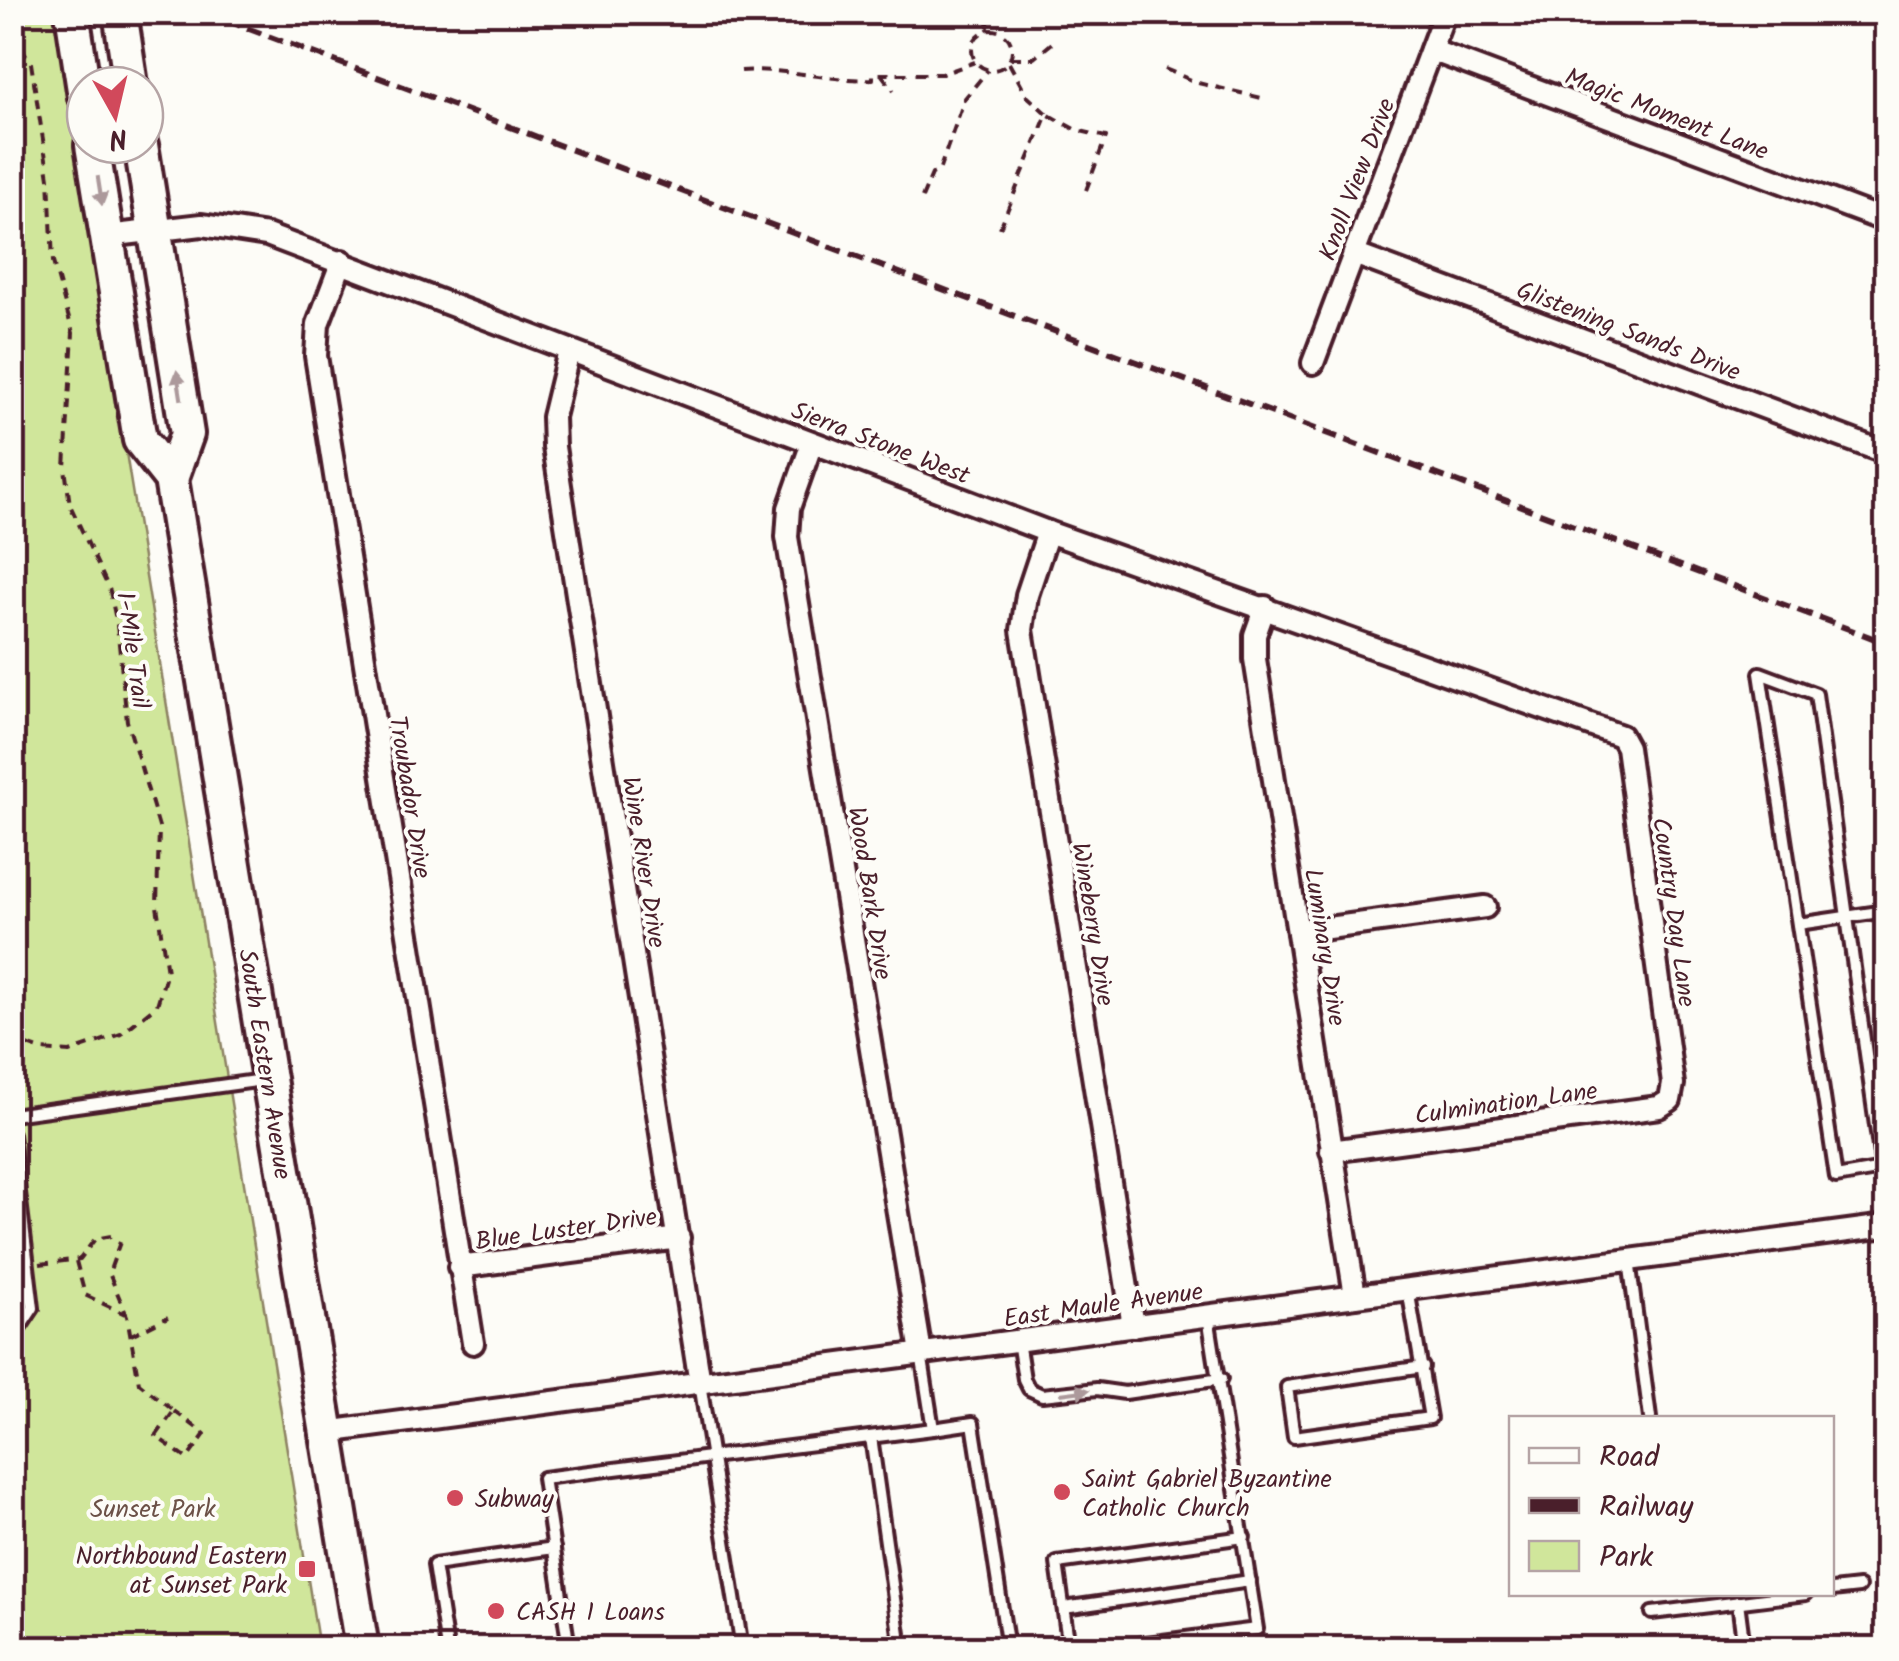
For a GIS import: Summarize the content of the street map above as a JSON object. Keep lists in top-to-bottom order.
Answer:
{
  "streets": {
    "main road": ["South Eastern Avenue"],
    "street": [
      "Magic Moment Lane",
      "Knoll View Drive",
      "Glistening Sands Drive",
      "Sierra Stone West",
      "Troubador Drive",
      "Wine River Drive",
      "Wood Bark Drive",
      "Country Day Lane",
      "Wineberry Drive",
      "Luminary Drive",
      "Culmination Lane",
      "Blue Luster Drive",
      "East Maule Avenue"
    ],
    "path": ["1-Mile Trail"]
  },
  "crossings": [
    ["Magic Moment Lane", "Knoll View Drive"],
    ["Knoll View Drive", "Glistening Sands Drive"],
    ["Sierra Stone West", "Troubador Drive"],
    ["Sierra Stone West", "Wine River Drive"],
    ["Sierra Stone West", "Wood Bark Drive"],
    ["Sierra Stone West", "Country Day Lane"],
    ["Sierra Stone West", "Wineberry Drive"],
    ["Sierra Stone West", "Luminary Drive"],
    ["Sierra Stone West", "South Eastern Avenue"],
    ["Troubador Drive", "Blue Luster Drive"],
    ["Wine River Drive", "Blue Luster Drive"],
    ["Wine River Drive", "East Maule Avenue"],
    ["Wood Bark Drive", "East Maule Avenue"],
    ["Country Day Lane", "Culmination Lane"],
    ["Wineberry Drive", "East Maule Avenue"],
    ["Luminary Drive", "Culmination Lane"],
    ["Luminary Drive", "East Maule Avenue"],
    ["South Eastern Avenue", "East Maule Avenue"]
  ],
  "parks": ["Sunset Park"],
  "places": {
    "other": ["Saint Gabriel Byzantine Catholic Church", "Subway", "CASH 1 Loans"],
    "transit": ["Northbound Eastern at Sunset Park"]
  },
  "legend": ["Road", "Railway", "Park"],
  "north": "bottom"
}
